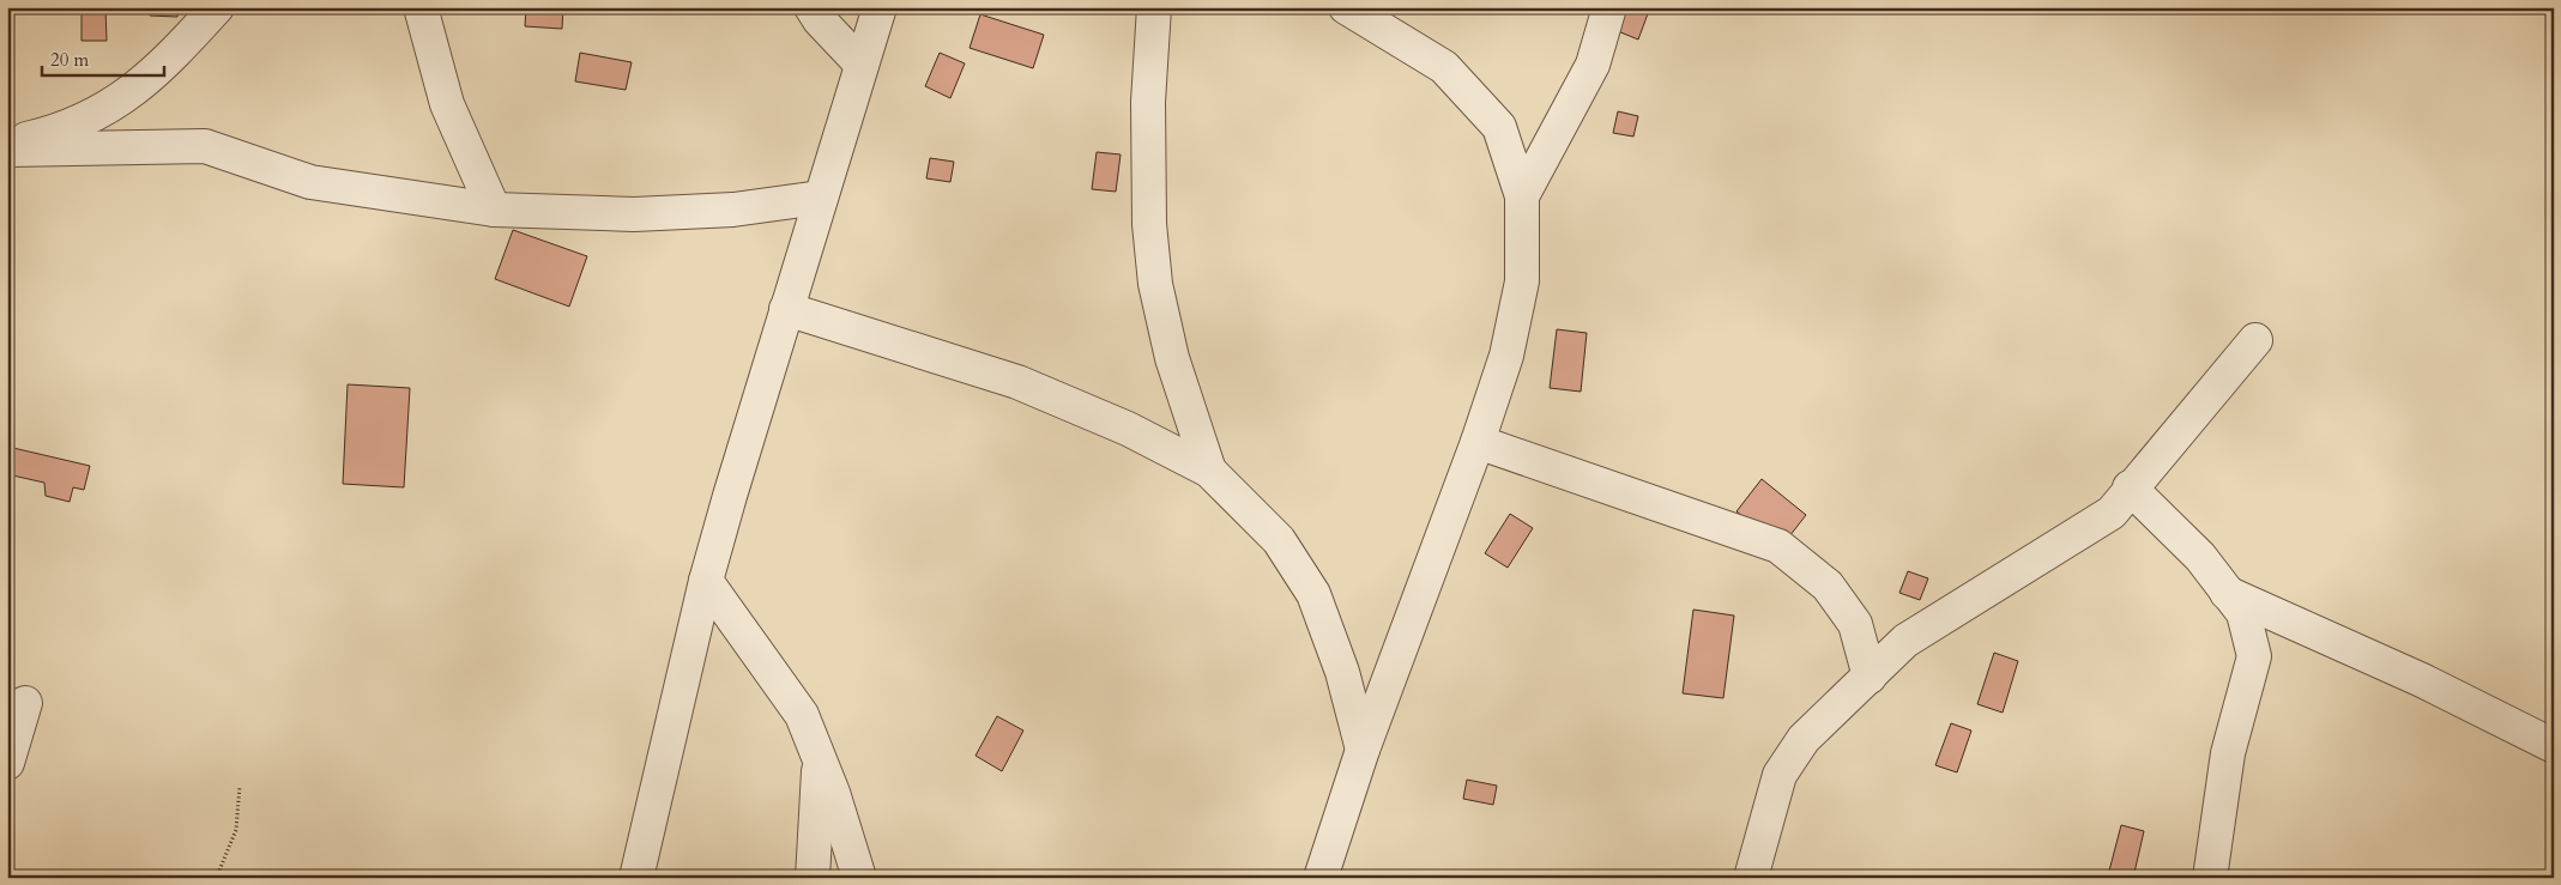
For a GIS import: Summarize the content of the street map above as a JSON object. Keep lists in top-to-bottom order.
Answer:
{
  "scale_bar": "20 m"
}
